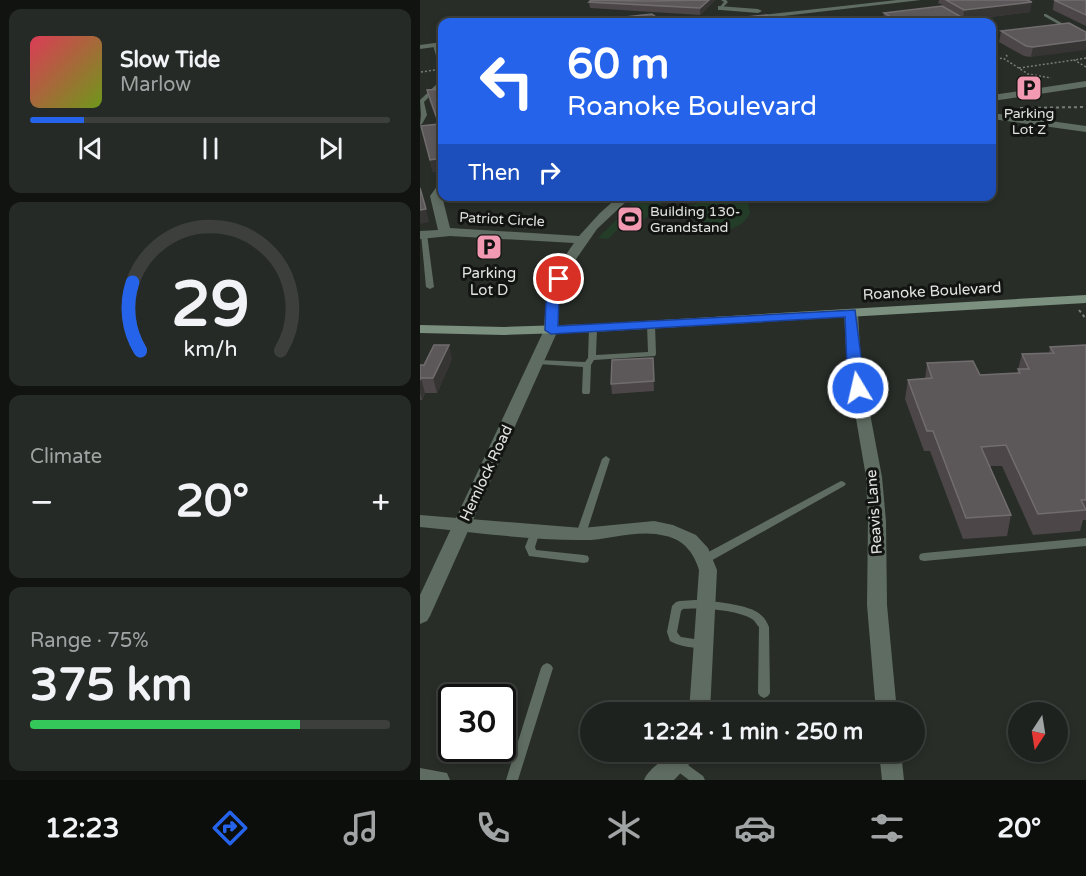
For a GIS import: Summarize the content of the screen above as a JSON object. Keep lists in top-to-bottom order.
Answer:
{
  "streets": {
    "main road": ["Roanoke Boulevard"],
    "street": ["Patriot Circle", "Hemlock Road", "Reavis Lane"]
  },
  "crossings": [
    ["Patriot Circle", "Hemlock Road"],
    ["Roanoke Boulevard", "Hemlock Road"],
    ["Roanoke Boulevard", "Reavis Lane"]
  ],
  "places": {
    "parking": ["Parking Lot Z", "Parking Lot D"],
    "sports": ["Building 130- Grandstand"]
  },
  "north": "bottom",
  "page": {
    "turn": ["60 m", "Roanoke Boulevard"],
    "song": ["Slow Tide", "Marlow"],
    "then": "Then",
    "tile": [
      "Climate",
      ["Range · 75%", "375 km"]
    ],
    "heat": ["−", "20°", "+"],
    "limit": "30",
    "trip": "12:24 · 1 min · 250 m",
    "tabs": ["12:23", "20°"],
    "gauge": ["29", "km/h"]
  }
}
